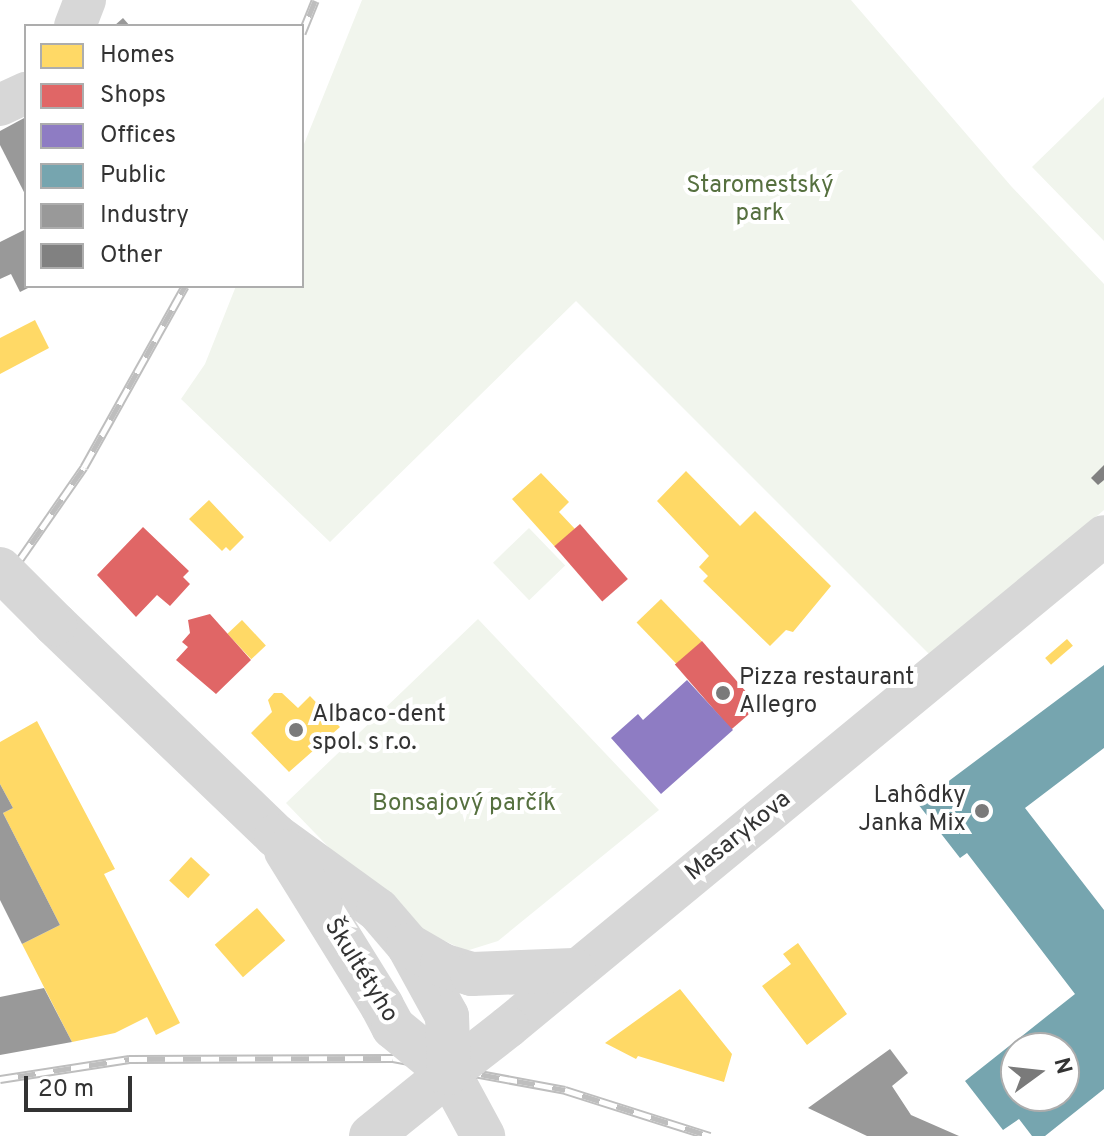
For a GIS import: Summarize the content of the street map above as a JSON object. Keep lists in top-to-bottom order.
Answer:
{
  "streets": {
    "street": ["Masarykova", "Škultétyho"]
  },
  "crossings": [
    ["Masarykova", "Škultétyho"]
  ],
  "parks": ["Staromestský park", "Bonsajový parčík"],
  "places": ["Pizza restaurant Allegro", "Albaco-dent spol. s r.o.", "Lahôdky Janka Mix"],
  "legend": [
    "Homes",
    "Shops",
    "Offices",
    "Public",
    "Industry",
    "Other"
  ],
  "scale_bar": "20 m",
  "north": "right"
}
